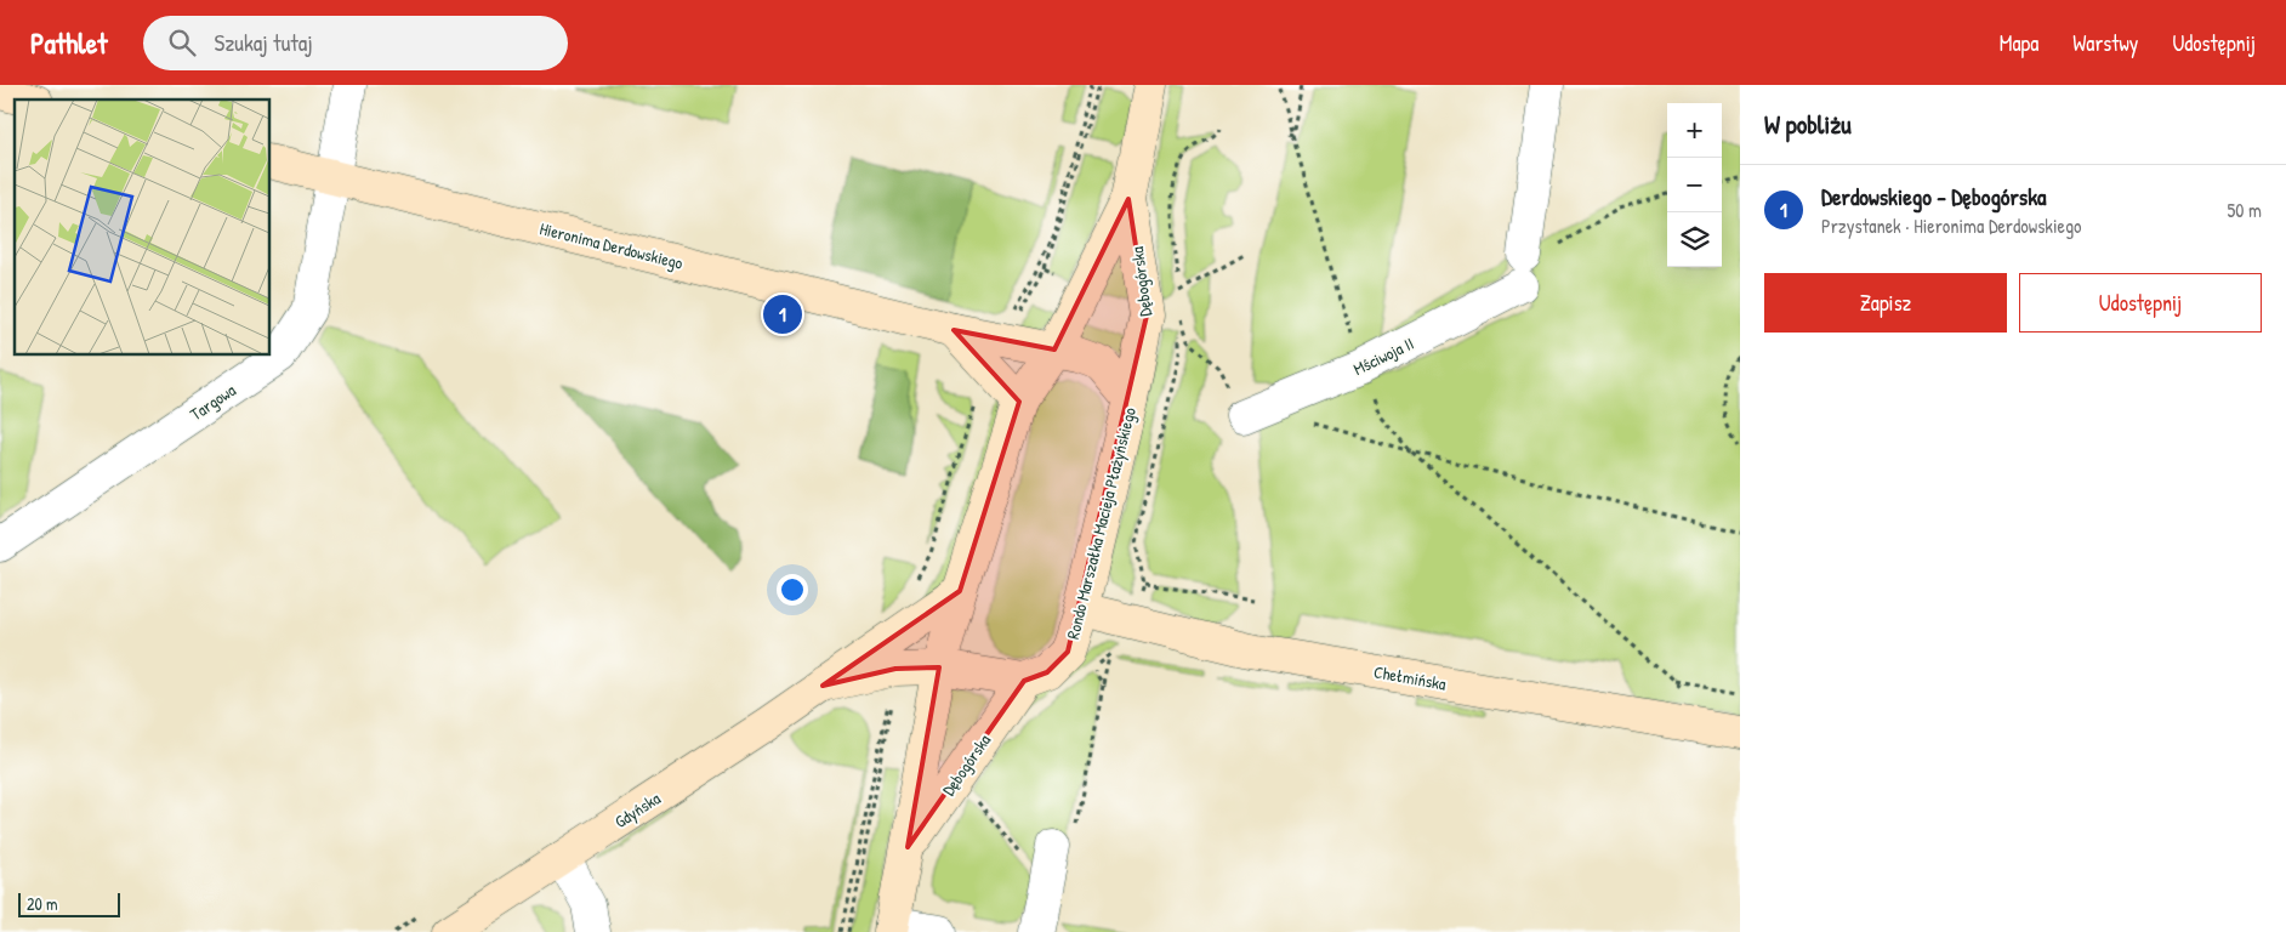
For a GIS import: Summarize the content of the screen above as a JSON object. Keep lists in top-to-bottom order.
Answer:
{
  "streets": {
    "street": [
      "Hieronima Derdowskiego",
      "Dębogórska",
      "Mściwoja II",
      "Targowa",
      "Rondo Marszałka Macieja Płażyńskiego",
      "Chełmińska",
      "Gdyńska"
    ]
  },
  "crossings": [
    ["Hieronima Derdowskiego", "Dębogórska"],
    ["Hieronima Derdowskiego", "Targowa"],
    ["Hieronima Derdowskiego", "Rondo Marszałka Macieja Płażyńskiego"],
    ["Dębogórska", "Rondo Marszałka Macieja Płażyńskiego"],
    ["Dębogórska", "Gdyńska"],
    ["Rondo Marszałka Macieja Płażyńskiego", "Chełmińska"]
  ],
  "scale_bar": "20 m",
  "page": {
    "header": "Pathlet",
    "search": "Szukaj tutaj",
    "nav": ["Mapa", "Warstwy", "Udostępnij"],
    "heading": "W pobliżu",
    "map_buttons": ["+", "−"],
    "list": [
      {
        "mark": "1",
        "name": "Derdowskiego - Dębogórska",
        "note": "Przystanek · Hieronima Derdowskiego",
        "value": "50 m"
      }
    ],
    "buttons": ["Zapisz", "Udostępnij"],
    "pins": "1",
    "scale": "20 m"
  }
}
